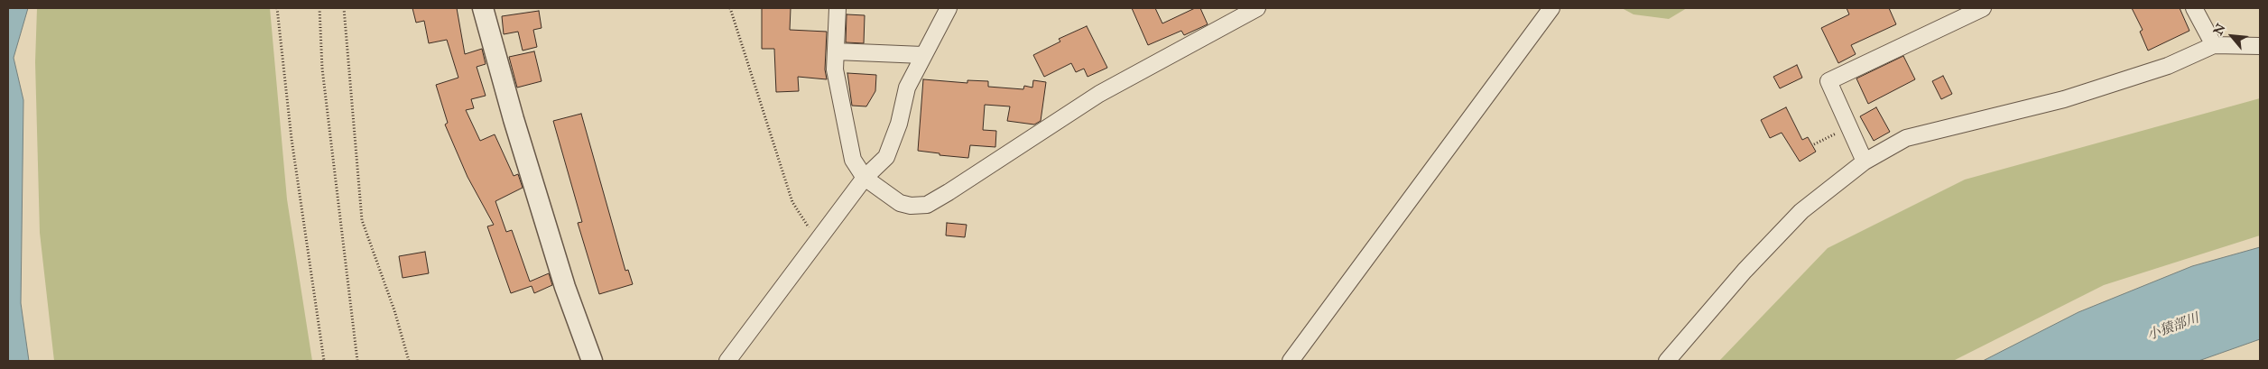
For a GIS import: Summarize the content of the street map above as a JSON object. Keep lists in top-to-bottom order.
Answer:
{
  "water": ["小猿部川"],
  "north": "top left"
}
